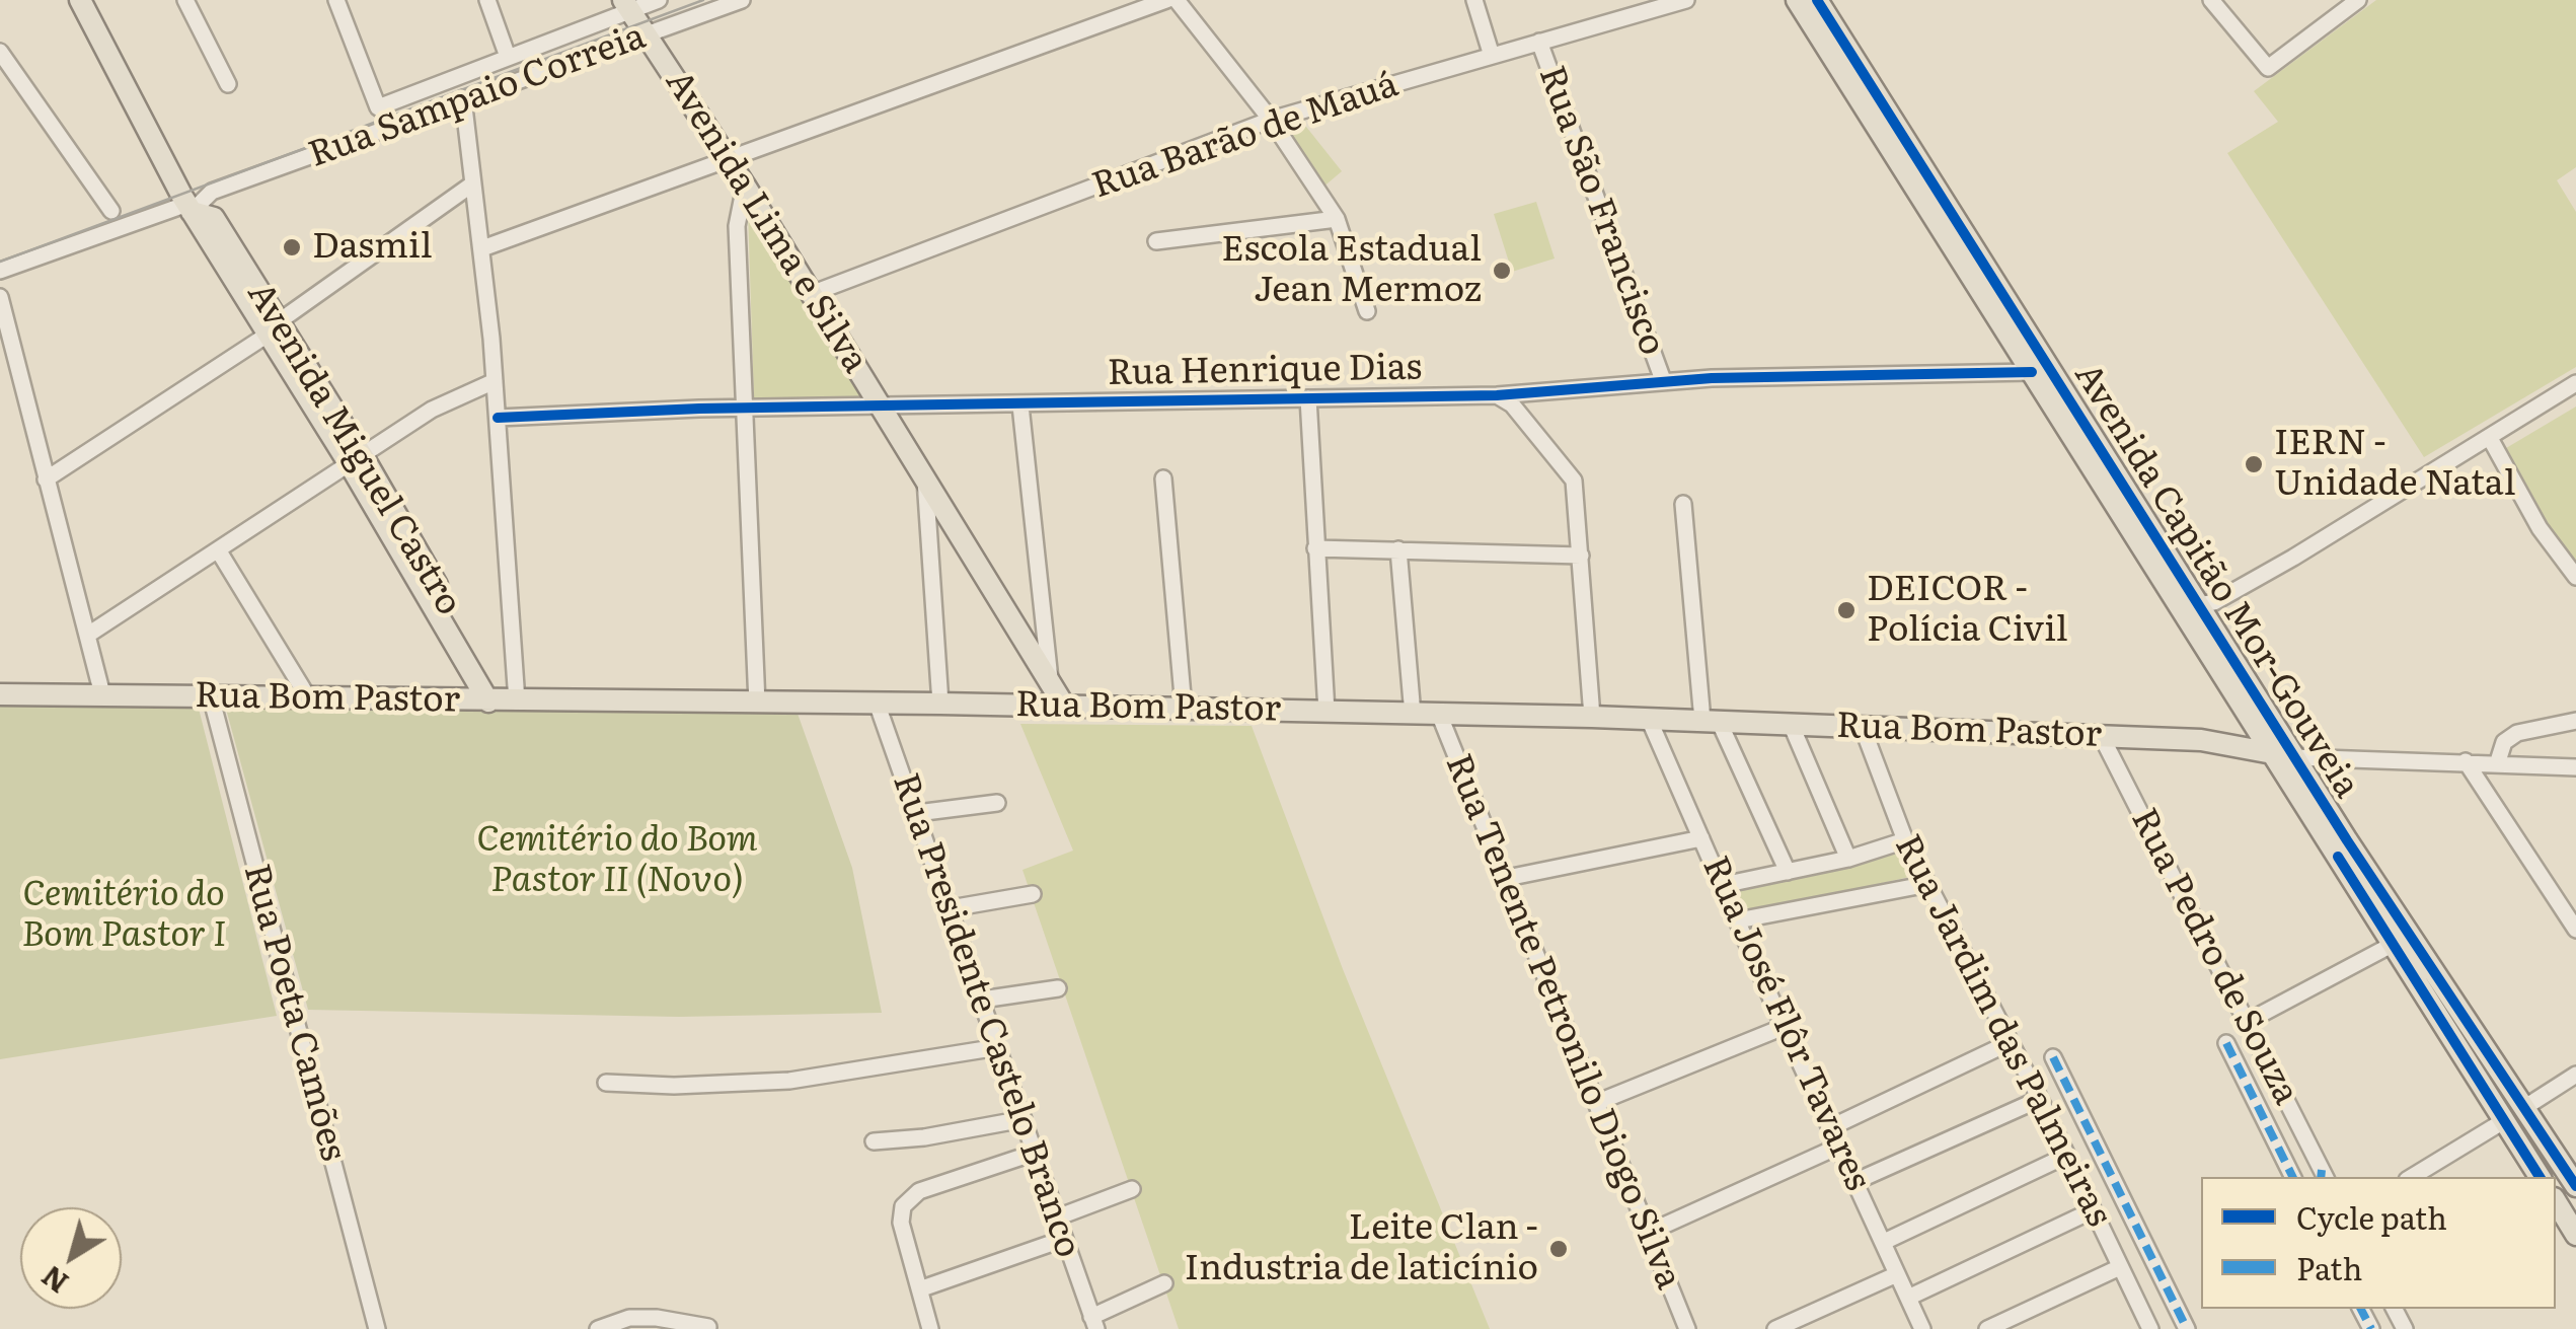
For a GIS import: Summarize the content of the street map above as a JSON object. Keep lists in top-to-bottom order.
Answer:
{
  "streets": {
    "main road": [
      "Avenida Lima e Silva",
      "Avenida Miguel Castro",
      "Avenida Capitão Mor-Gouveia",
      "Rua Bom Pastor"
    ],
    "street": [
      "Rua Sampaio Correia",
      "Rua Barão de Mauá",
      "Rua São Francisco",
      "Rua Henrique Dias",
      "Rua Pedro de Souza",
      "Rua Poeta Camões",
      "Rua Presidente Castelo Branco",
      "Rua Tenente Petronilo Diogo Silva",
      "Rua José Flôr Tavares",
      "Rua Jardim das Palmeiras"
    ]
  },
  "crossings": [
    ["Rua Sampaio Correia", "Avenida Lima e Silva"],
    ["Rua Barão de Mauá", "Rua São Francisco"],
    ["Rua Barão de Mauá", "Avenida Lima e Silva"],
    ["Rua São Francisco", "Rua Henrique Dias"],
    ["Avenida Lima e Silva", "Rua Henrique Dias"],
    ["Avenida Lima e Silva", "Rua Bom Pastor"],
    ["Rua Henrique Dias", "Avenida Capitão Mor-Gouveia"],
    ["Avenida Miguel Castro", "Rua Bom Pastor"],
    ["Avenida Capitão Mor-Gouveia", "Rua Bom Pastor"],
    ["Rua Bom Pastor", "Rua Pedro de Souza"],
    ["Rua Bom Pastor", "Rua Poeta Camões"],
    ["Rua Bom Pastor", "Rua Presidente Castelo Branco"],
    ["Rua Bom Pastor", "Rua Tenente Petronilo Diogo Silva"],
    ["Rua Bom Pastor", "Rua José Flôr Tavares"],
    ["Rua Bom Pastor", "Rua Jardim das Palmeiras"]
  ],
  "parks": ["Cemitério do Bom Pastor II (Novo)", "Cemitério do Bom Pastor I"],
  "places": [
    "Dasmil",
    "Escola Estadual Jean Mermoz",
    "IERN - Unidade Natal",
    "DEICOR - Polícia Civil",
    "Leite Clan - Industria de laticínio"
  ],
  "legend": ["Cycle path", "Path"],
  "north": "bottom left"
}
